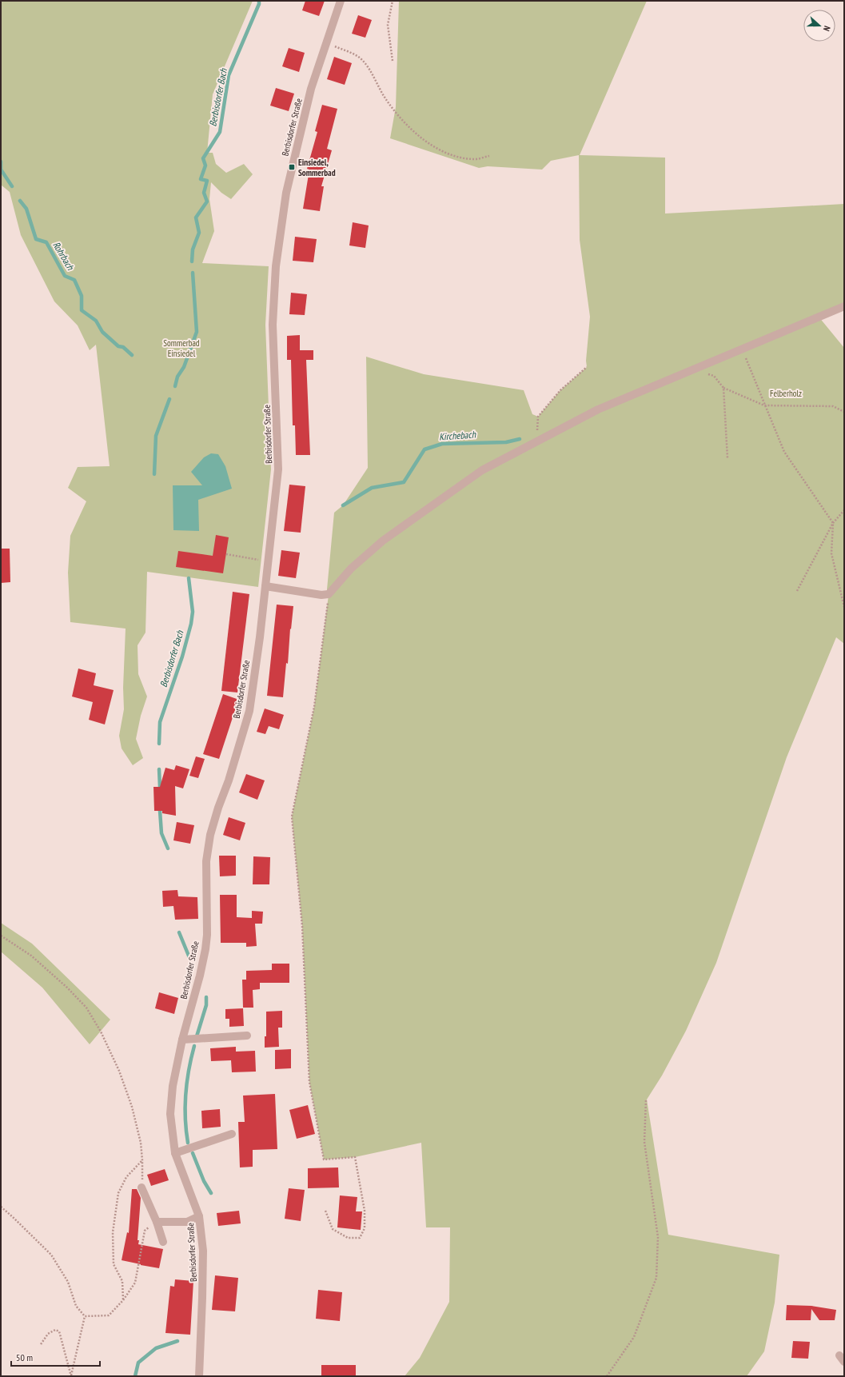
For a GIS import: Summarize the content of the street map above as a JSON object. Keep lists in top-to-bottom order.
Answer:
{
  "streets": {
    "street": ["Berbisdorfer Straße"]
  },
  "water": ["Berbisdorfer Bach", "Rohrbach", "Kirchebach"],
  "parks": ["Sommerbad Einsiedel", "Felberholz"],
  "places": {
    "transit": ["Einsiedel, Sommerbad"]
  },
  "scale_bar": "50 m",
  "north": "right"
}
